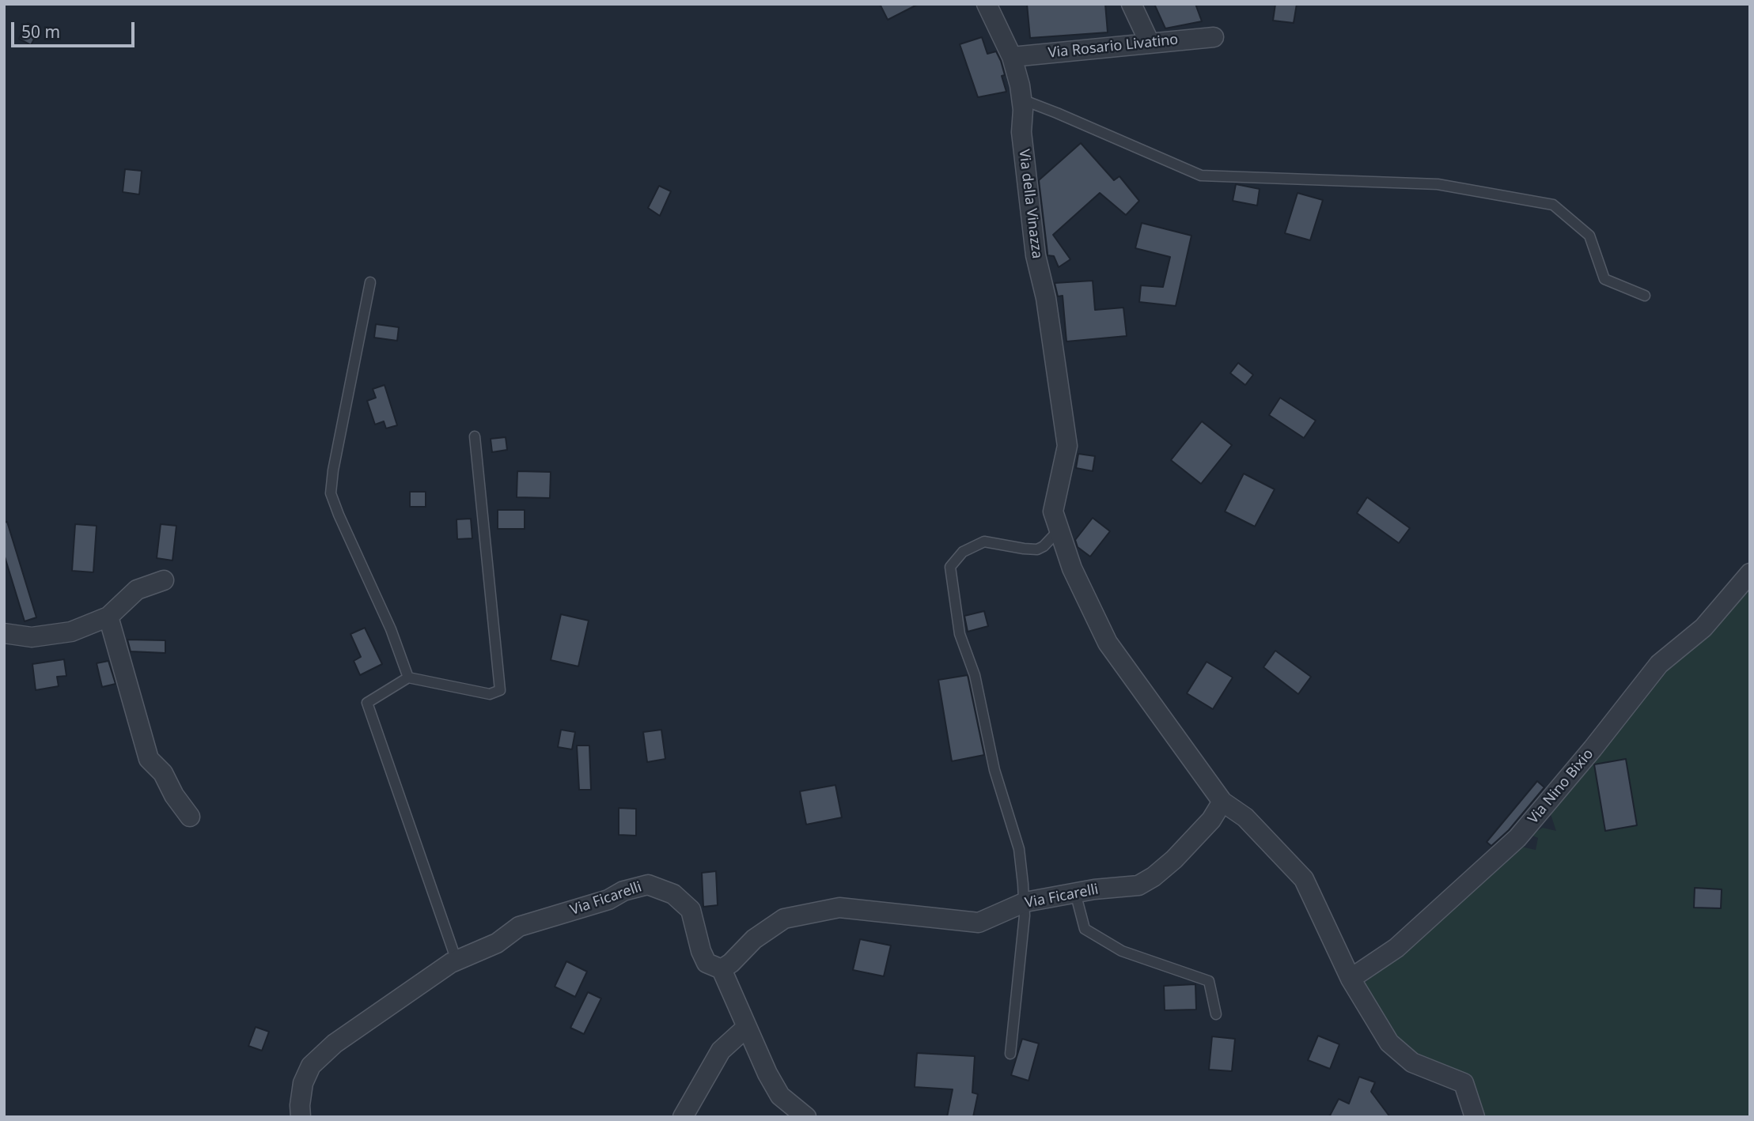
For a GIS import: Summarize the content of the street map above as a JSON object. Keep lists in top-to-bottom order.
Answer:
{
  "streets": {
    "street": [
      "Via Rosario Livatino",
      "Via della Vinazza",
      "Via Nino Bixio",
      "Via Ficarelli"
    ]
  },
  "crossings": [
    ["Via Rosario Livatino", "Via della Vinazza"],
    ["Via della Vinazza", "Via Nino Bixio"],
    ["Via della Vinazza", "Via Ficarelli"]
  ],
  "scale_bar": "50 m"
}
